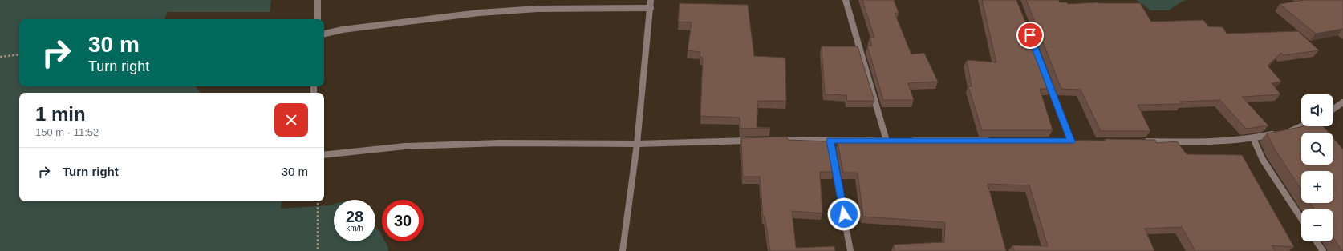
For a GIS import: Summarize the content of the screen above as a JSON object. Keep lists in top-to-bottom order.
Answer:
{
  "page": {
    "turn": ["30 m", "Turn right"],
    "heading": ["1 min", "150 m · 11:52"],
    "map_buttons": ["+", "−"],
    "list": [
      {
        "name": "Turn right",
        "value": "30 m"
      }
    ],
    "speed": "28 km/h",
    "limit": "30"
  }
}
